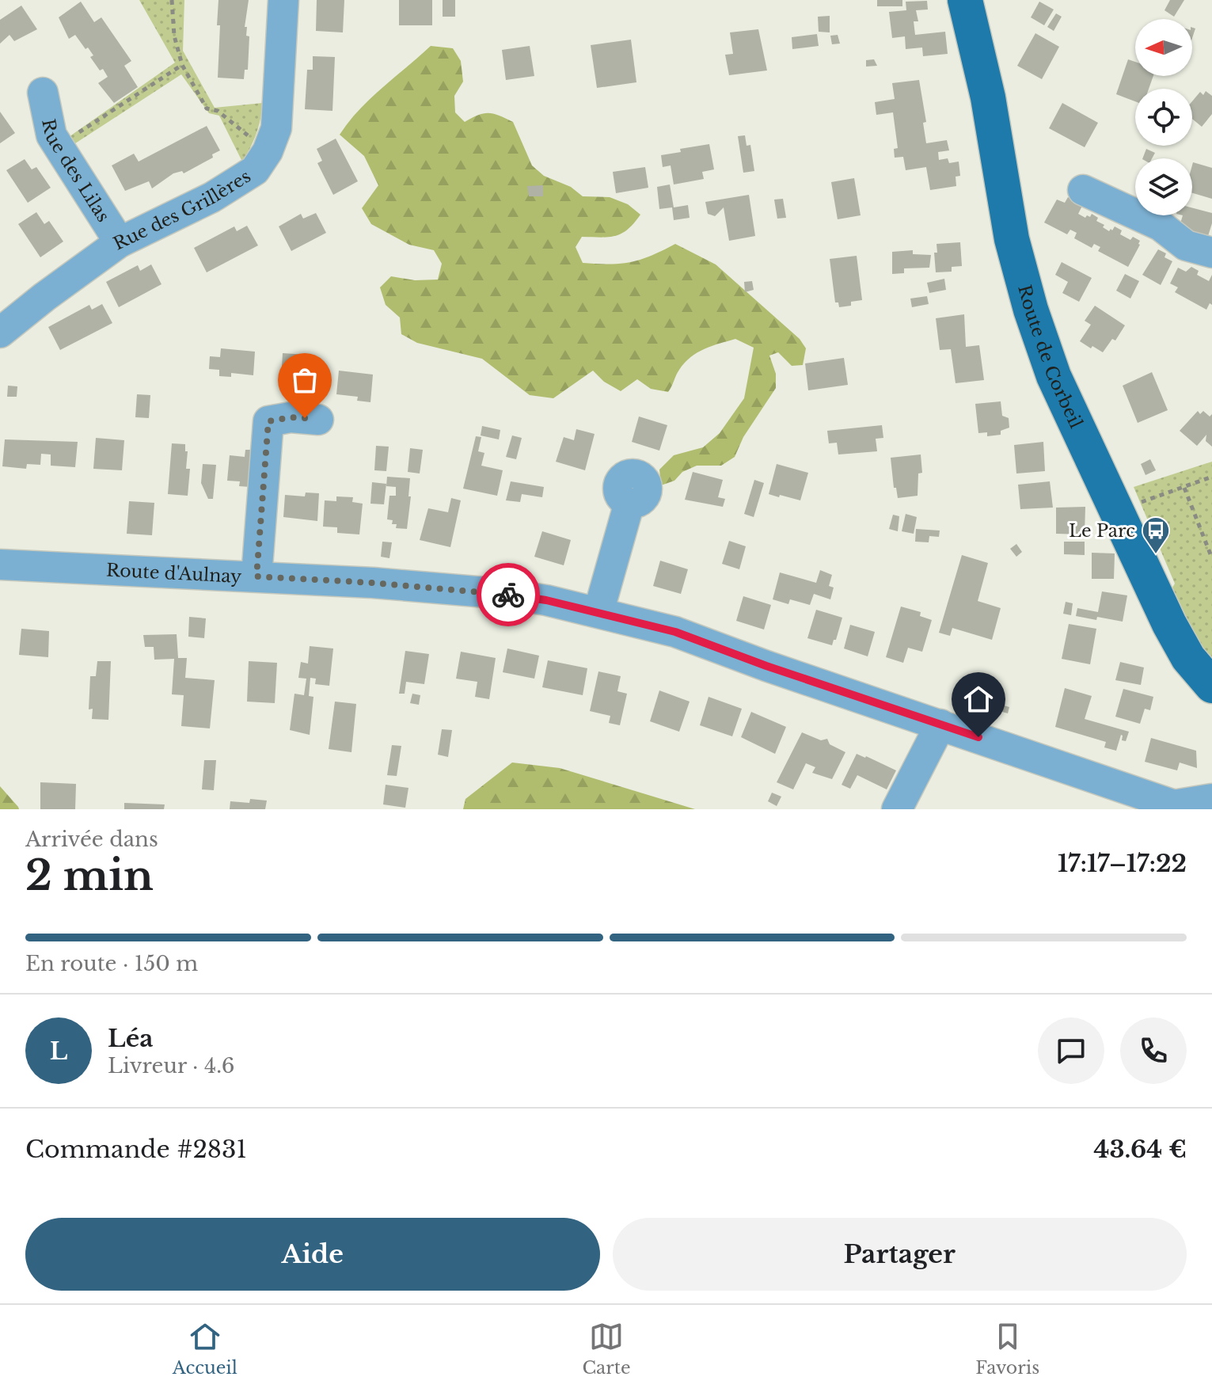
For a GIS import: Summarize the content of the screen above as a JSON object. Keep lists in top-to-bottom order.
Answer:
{
  "streets": {
    "main road": ["Route de Corbeil"],
    "street": ["Rue des Lilas", "Rue des Grillères", "Route d'Aulnay"]
  },
  "crossings": [
    ["Rue des Lilas", "Rue des Grillères"]
  ],
  "places": {
    "bus stop": ["Le Parc"]
  },
  "north": "left",
  "page": {
    "heading": ["2 min", "Arrivée dans", "17:17–17:22"],
    "panel": [
      "Léa",
      "Livreur · 4.6",
      "Commande #2831",
      "43.64 €"
    ],
    "bar": "En route · 150 m",
    "round": "L",
    "buttons": ["Aide", "Partager"],
    "tabs": ["Accueil", "Carte", "Favoris"]
  }
}
